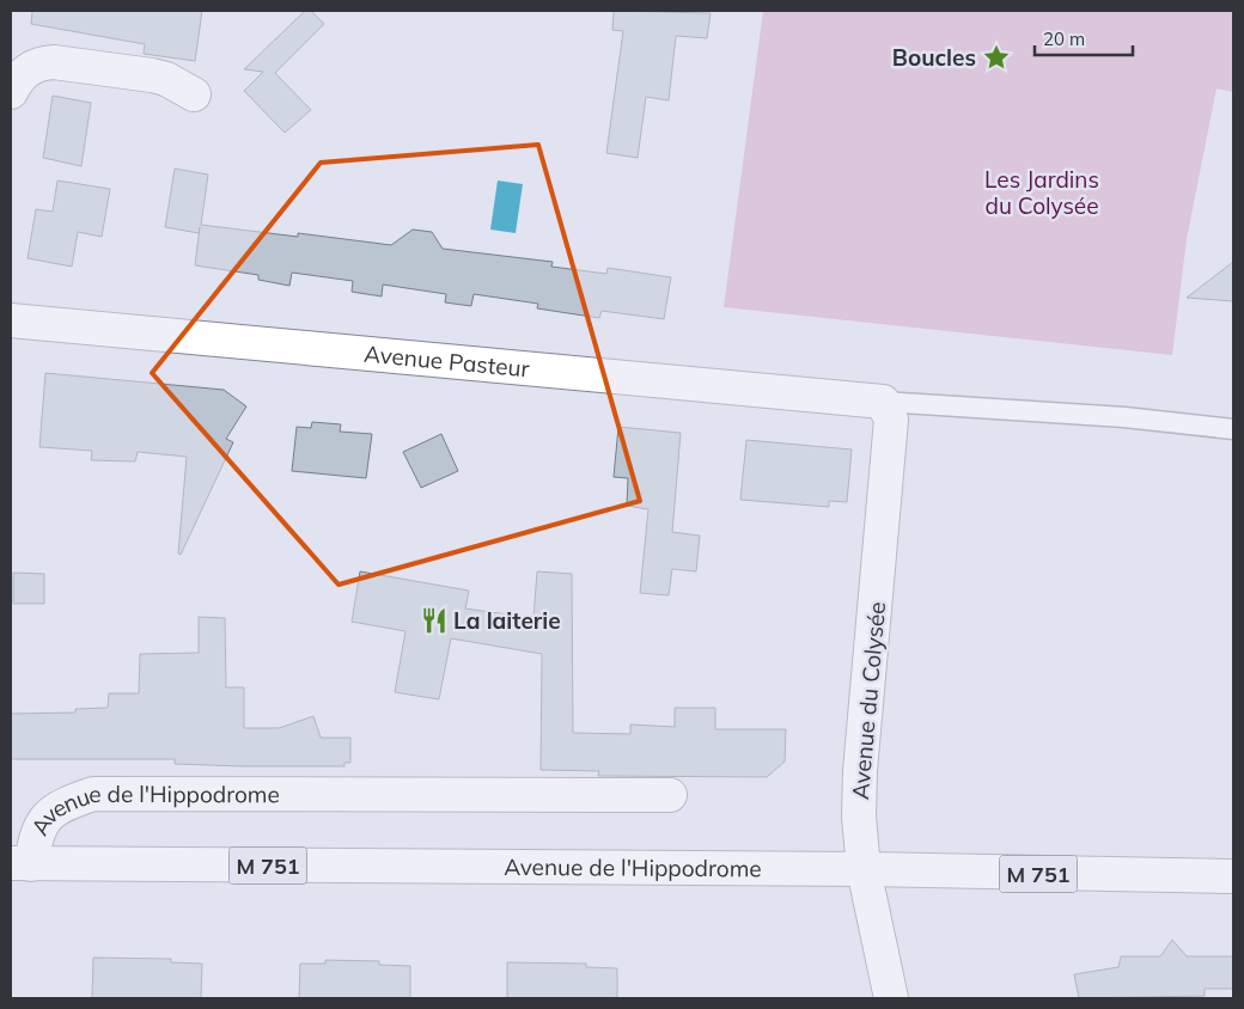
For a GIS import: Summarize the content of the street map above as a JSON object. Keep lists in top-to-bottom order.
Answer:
{
  "streets": {
    "street": [
      "Avenue Pasteur",
      "Avenue du Colysée",
      "Avenue de l'Hippodrome",
      "M 751"
    ]
  },
  "crossings": [
    ["Avenue Pasteur", "Avenue du Colysée"],
    ["Avenue du Colysée", "Avenue de l'Hippodrome"]
  ],
  "parks": ["Les Jardins du Colysée"],
  "places": {
    "place": ["Boucles"],
    "restaurant": ["La laiterie"]
  },
  "scale_bar": "20 m"
}
